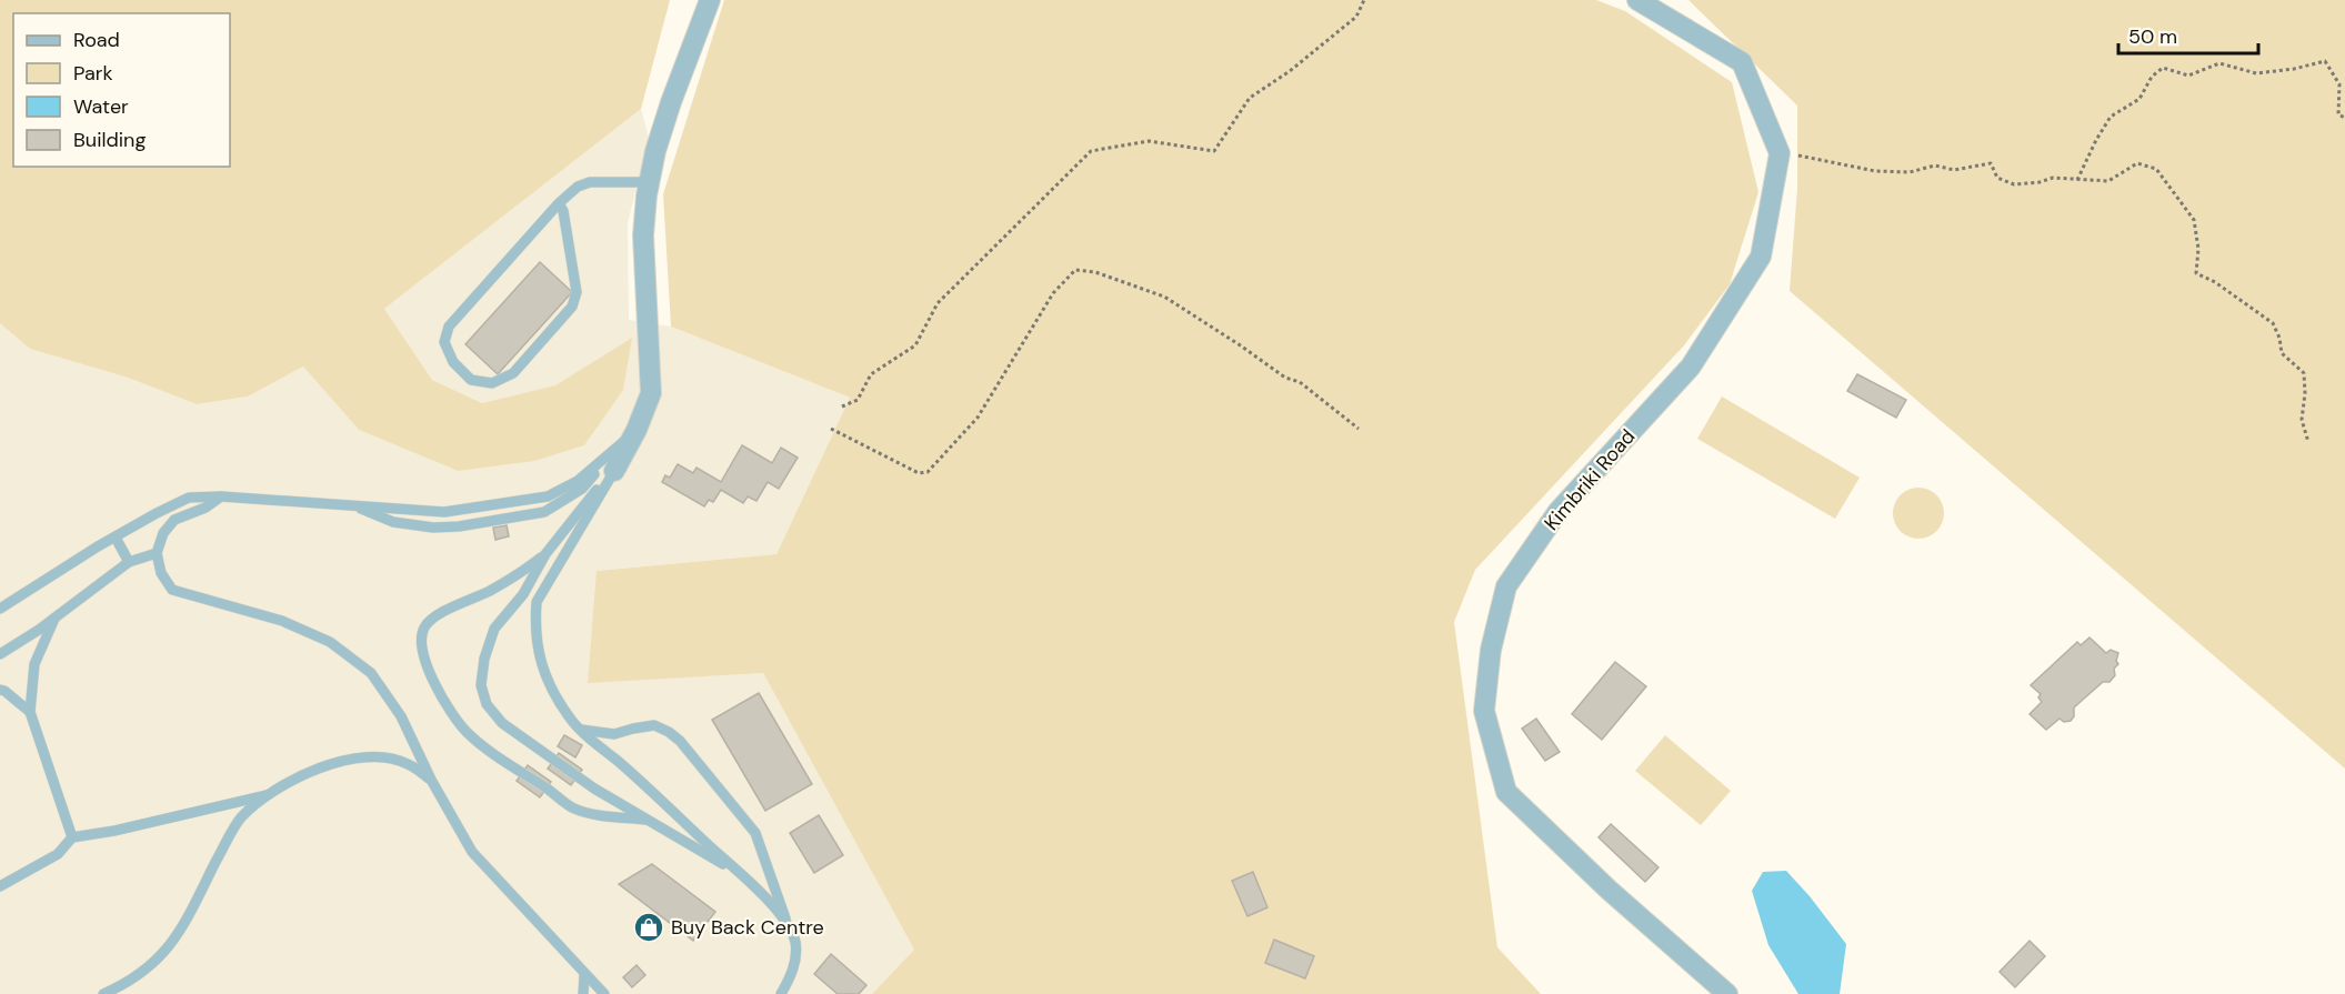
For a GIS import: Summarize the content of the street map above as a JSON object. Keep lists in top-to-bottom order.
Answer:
{
  "streets": {
    "street": ["Kimbriki Road"]
  },
  "places": {
    "shop": ["Buy Back Centre"]
  },
  "legend": [
    "Road",
    "Park",
    "Water",
    "Building"
  ],
  "scale_bar": "50 m"
}
